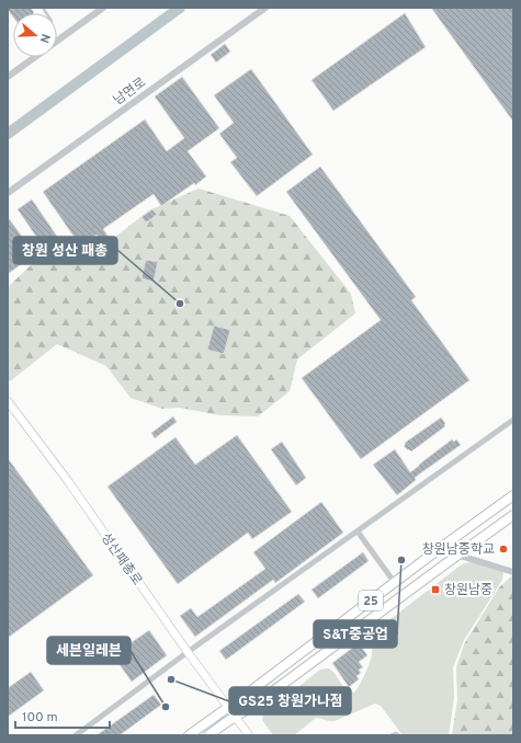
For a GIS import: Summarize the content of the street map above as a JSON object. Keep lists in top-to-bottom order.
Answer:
{
  "streets": {
    "main road": ["성산패총로", "25"],
    "street": ["남면로"]
  },
  "crossings": [
    ["성산패총로", "25"]
  ],
  "places": {
    "other": [
      "창원 성산 패총",
      "창원남중학교",
      "S&T중공업",
      "GS25 창원가나점",
      "세븐일레븐"
    ],
    "transit": ["창원남중"]
  },
  "scale_bar": "100 m",
  "north": "right"
}
